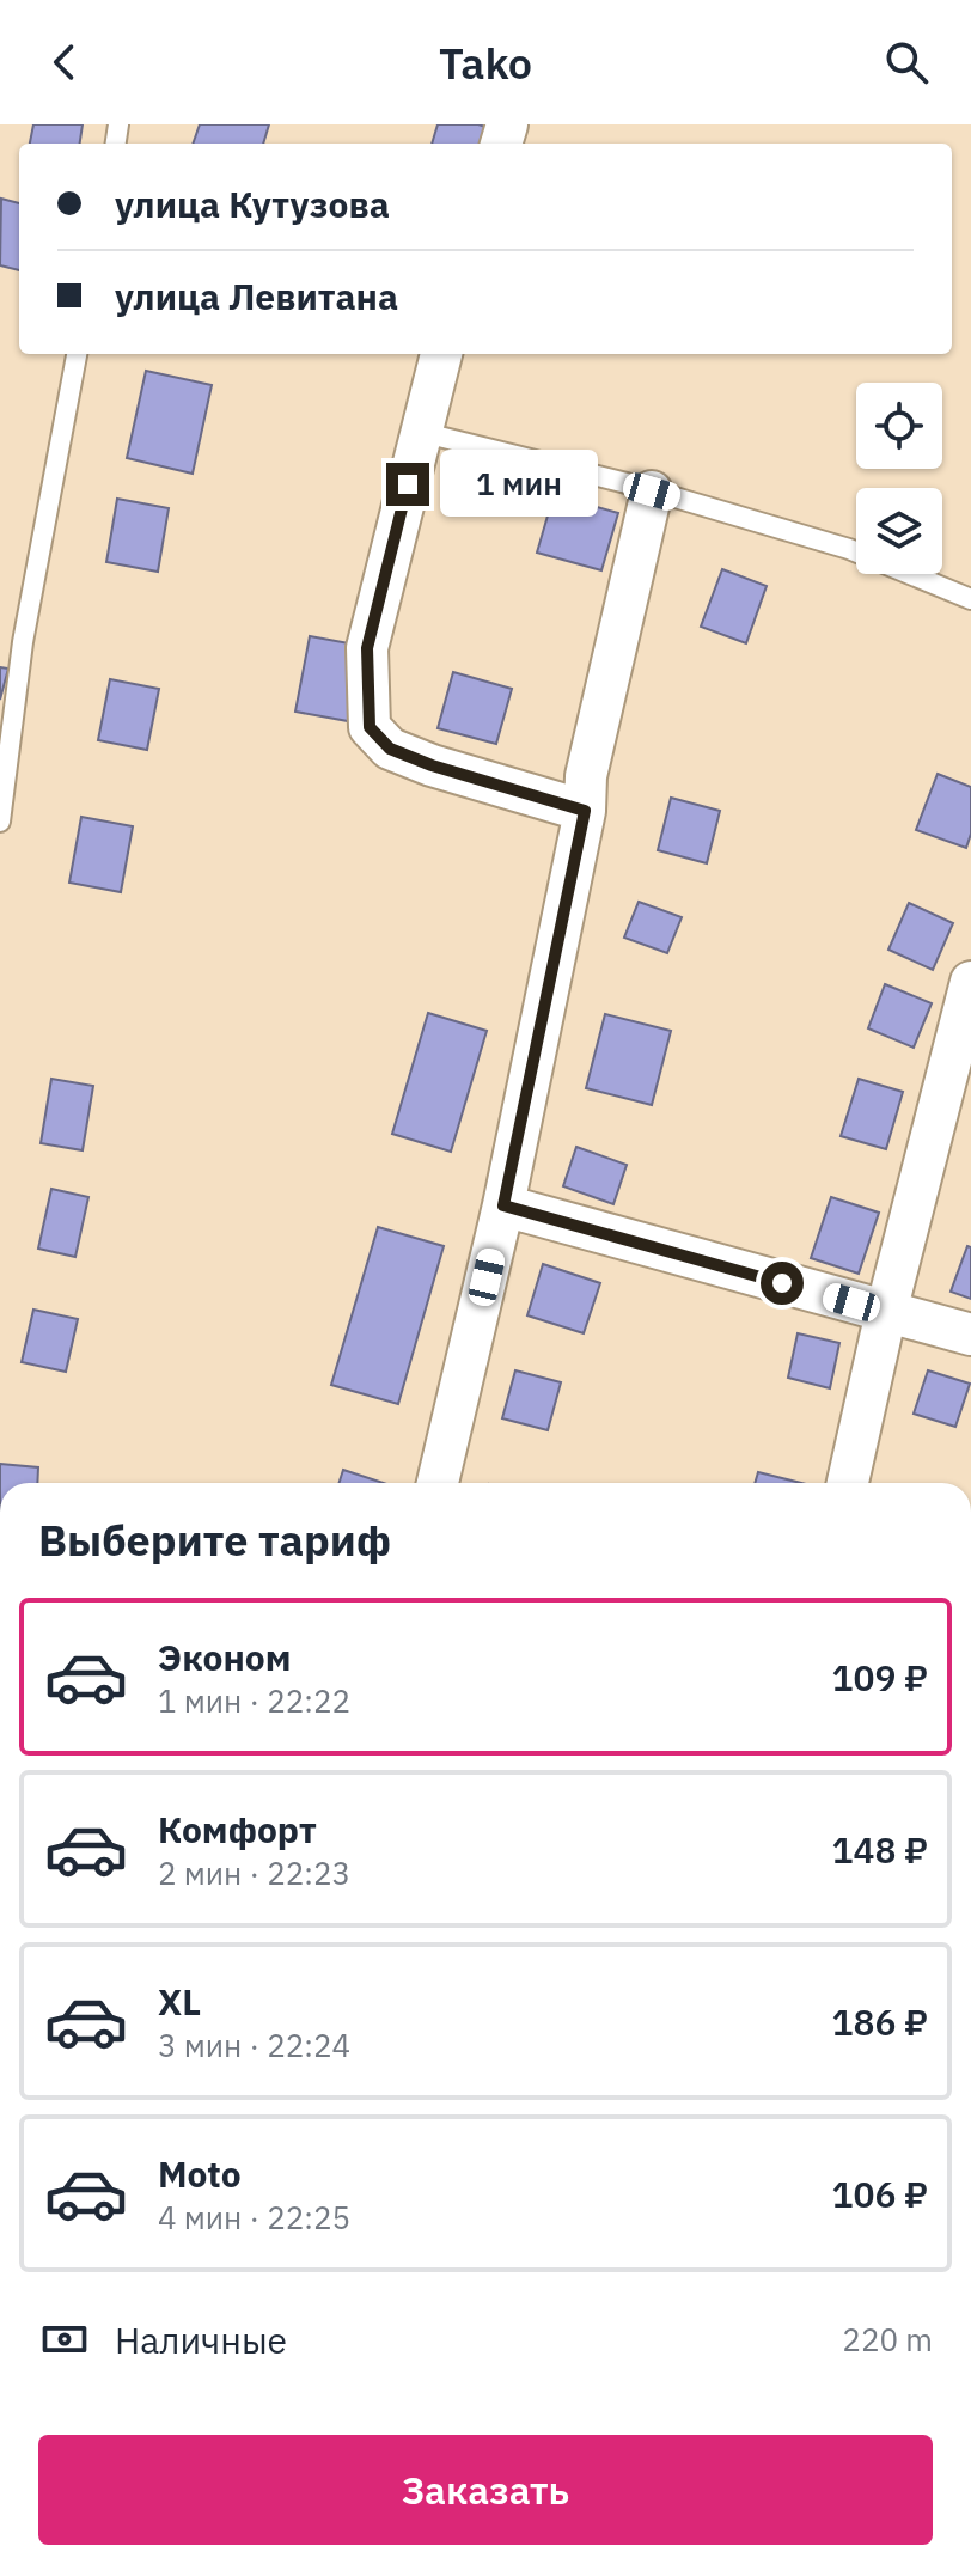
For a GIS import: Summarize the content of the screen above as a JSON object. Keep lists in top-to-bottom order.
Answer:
{
  "page": {
    "header": "Tako",
    "banner": ["улица Кутузова", "улица Левитана"],
    "bubble": "1 мин",
    "heading": "Выберите тариф",
    "list": [
      {
        "name": "Эконом",
        "note": "1 мин · 22:22",
        "value": "109 ₽"
      },
      {
        "name": "Комфорт",
        "note": "2 мин · 22:23",
        "value": "148 ₽"
      },
      {
        "name": "XL",
        "note": "3 мин · 22:24",
        "value": "186 ₽"
      },
      {
        "name": "Moto",
        "note": "4 мин · 22:25",
        "value": "106 ₽"
      }
    ],
    "pay": ["Наличные", "220 m"],
    "buttons": "Заказать"
  }
}
